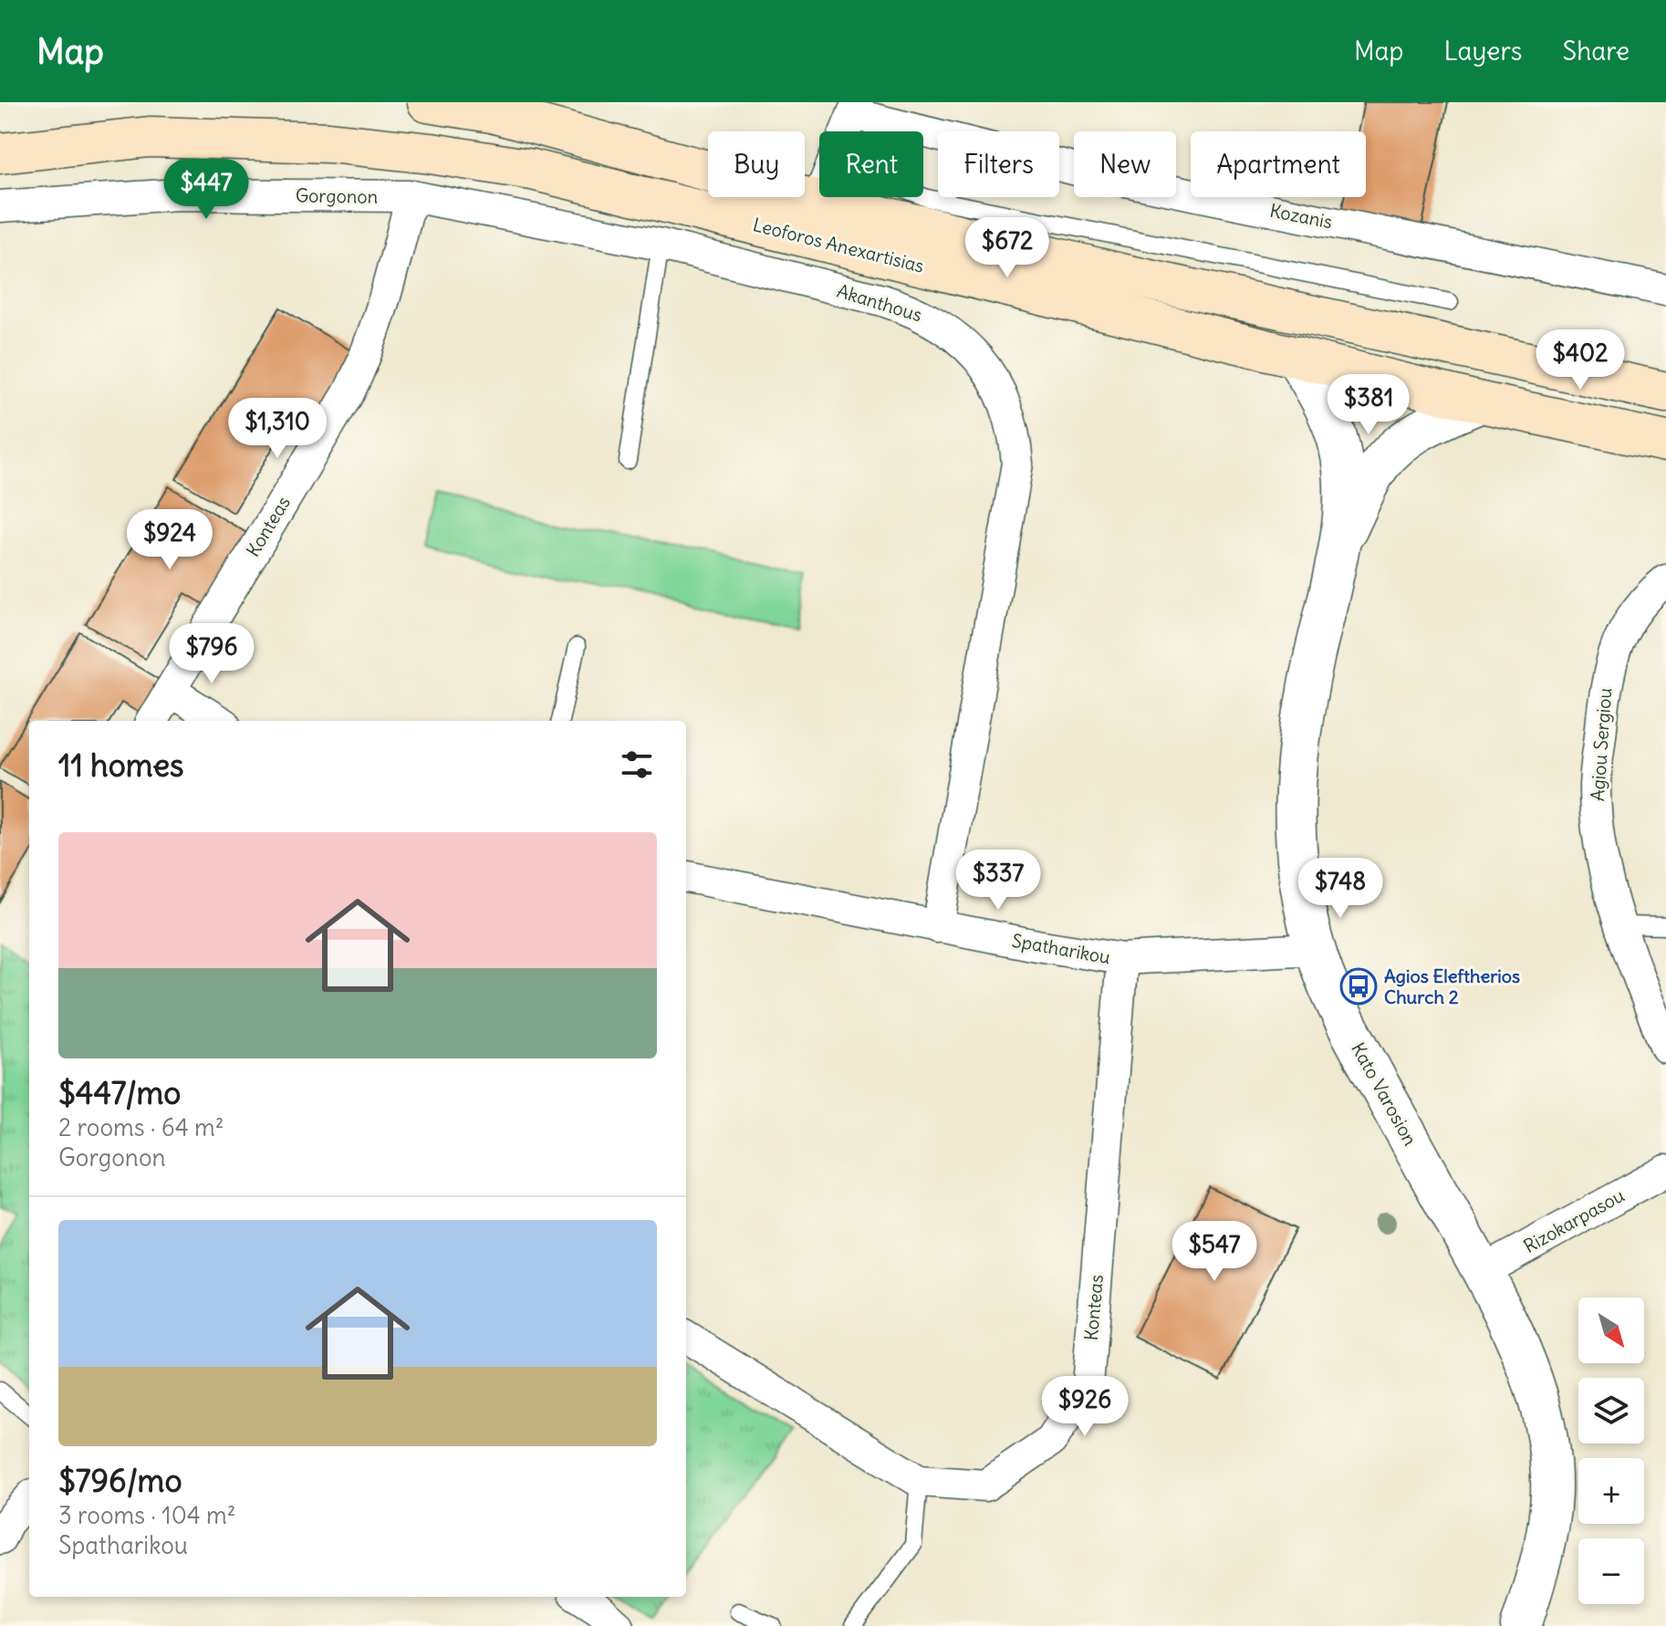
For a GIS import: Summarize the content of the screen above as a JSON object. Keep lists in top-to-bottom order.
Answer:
{
  "streets": {
    "main road": ["Leoforos Anexartisias"],
    "street": [
      "Gorgonon",
      "Kozanis",
      "Akanthous",
      "Konteas",
      "Agiou Sergiou",
      "Spatharikou",
      "Kato Varosion",
      "Rizokarpasou"
    ]
  },
  "crossings": [
    ["Gorgonon", "Akanthous"],
    ["Gorgonon", "Konteas"],
    ["Leoforos Anexartisias", "Kato Varosion"],
    ["Akanthous", "Konteas"],
    ["Akanthous", "Spatharikou"],
    ["Konteas", "Spatharikou"],
    ["Spatharikou", "Kato Varosion"],
    ["Kato Varosion", "Rizokarpasou"]
  ],
  "places": {
    "bus stop": ["Agios Eleftherios Church 2"]
  },
  "north": "bottom right",
  "page": {
    "header": "Map",
    "nav": ["Map", "Layers", "Share"],
    "chip": [
      "Buy",
      "Rent",
      "Filters",
      "New",
      "Apartment"
    ],
    "price": [
      "$447",
      "$672",
      "$402",
      "$381",
      "$1,310",
      "$924",
      "$796",
      "$337",
      "$748",
      "$547",
      "$926"
    ],
    "heading": "11 homes",
    "list": [
      {
        "name": "$447/mo",
        "note": "2 rooms · 64 m² · Gorgonon"
      },
      {
        "name": "$796/mo",
        "note": "3 rooms · 104 m² · Spatharikou"
      }
    ],
    "map_buttons": ["+", "−"]
  }
}
